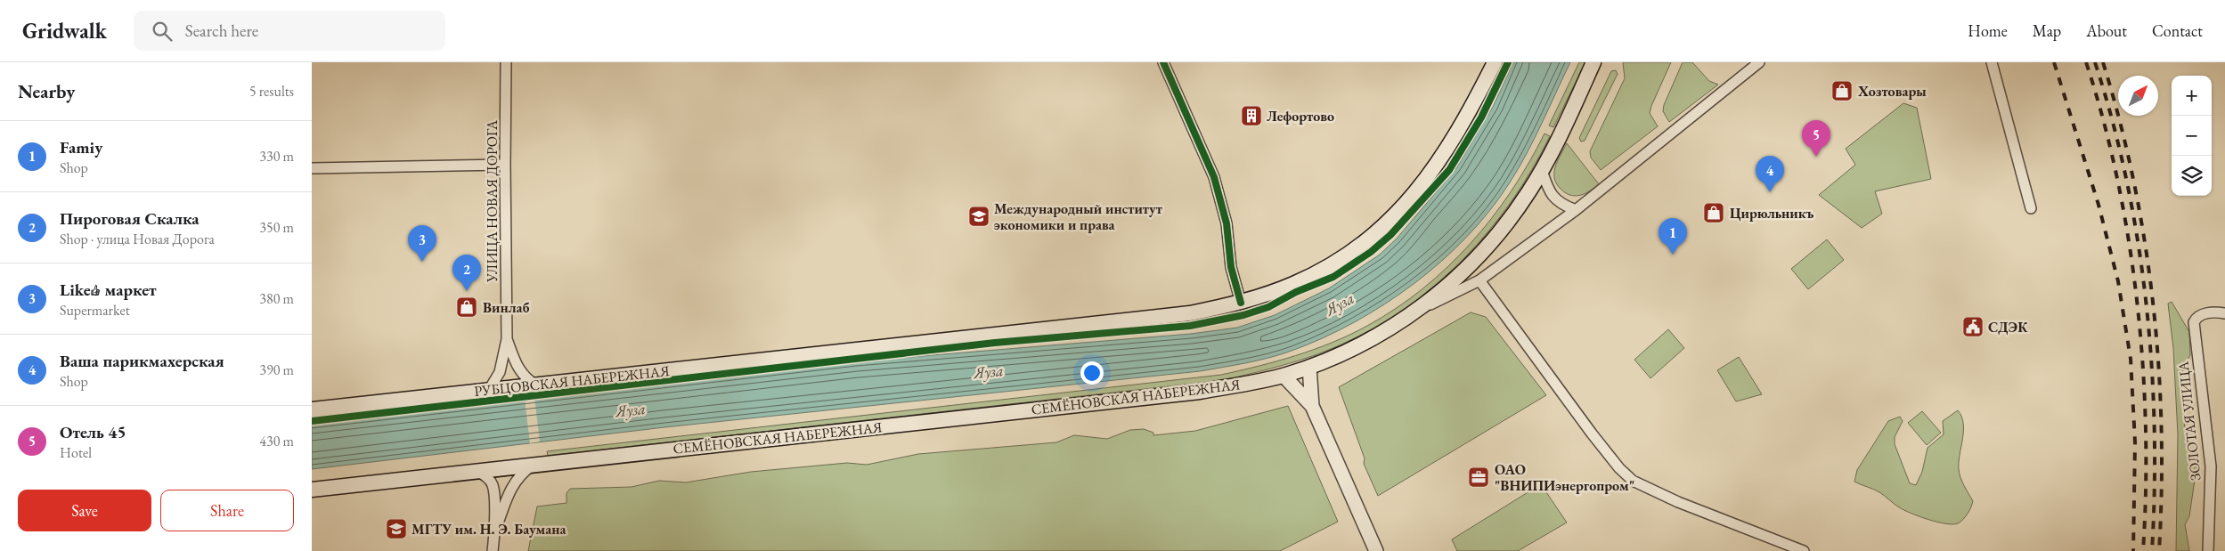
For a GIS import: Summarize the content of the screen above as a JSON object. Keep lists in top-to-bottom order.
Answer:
{
  "streets": {
    "main road": ["РУБЦОВСКАЯ НАБЕРЕЖНАЯ", "СЕМЁНОВСКАЯ НАБЕРЕЖНАЯ"],
    "street": ["УЛИЦА НОВАЯ ДОРОГА", "ЗОЛОТАЯ УЛИЦА"]
  },
  "crossings": [
    ["УЛИЦА НОВАЯ ДОРОГА", "РУБЦОВСКАЯ НАБЕРЕЖНАЯ"]
  ],
  "water": ["Яуза"],
  "places": {
    "shop": ["Хозтовары", "Цирюльникъ", "Винлаб"],
    "building": ["Лефортово"],
    "school or university": ["Международный институт экономики и права", "МГТУ им. Н. Э. Баумана"],
    "public building": ["СДЭК"],
    "office": ["ОАО \"ВНИПИэнергопром\""]
  },
  "north": "top right",
  "page": {
    "header": "Gridwalk",
    "search": "Search here",
    "nav": [
      "Home",
      "Map",
      "About",
      "Contact"
    ],
    "heading": ["Nearby", "5 results"],
    "map_buttons": ["+", "−"],
    "list": [
      {
        "mark": "1",
        "name": "Famiy",
        "note": "Shop",
        "value": "330 m"
      },
      {
        "mark": "2",
        "name": "Пироговая Скалка",
        "note": "Shop · улица Новая Дорога",
        "value": "350 m"
      },
      {
        "mark": "3",
        "name": "Like👍 маркет",
        "note": "Supermarket",
        "value": "380 m"
      },
      {
        "mark": "4",
        "name": "Ваша парикмахерская",
        "note": "Shop",
        "value": "390 m"
      },
      {
        "mark": "5",
        "name": "Отель 45",
        "note": "Hotel",
        "value": "430 m"
      }
    ],
    "pins": [
      "5",
      "4",
      "1",
      "3",
      "2"
    ],
    "buttons": ["Save", "Share"]
  }
}
